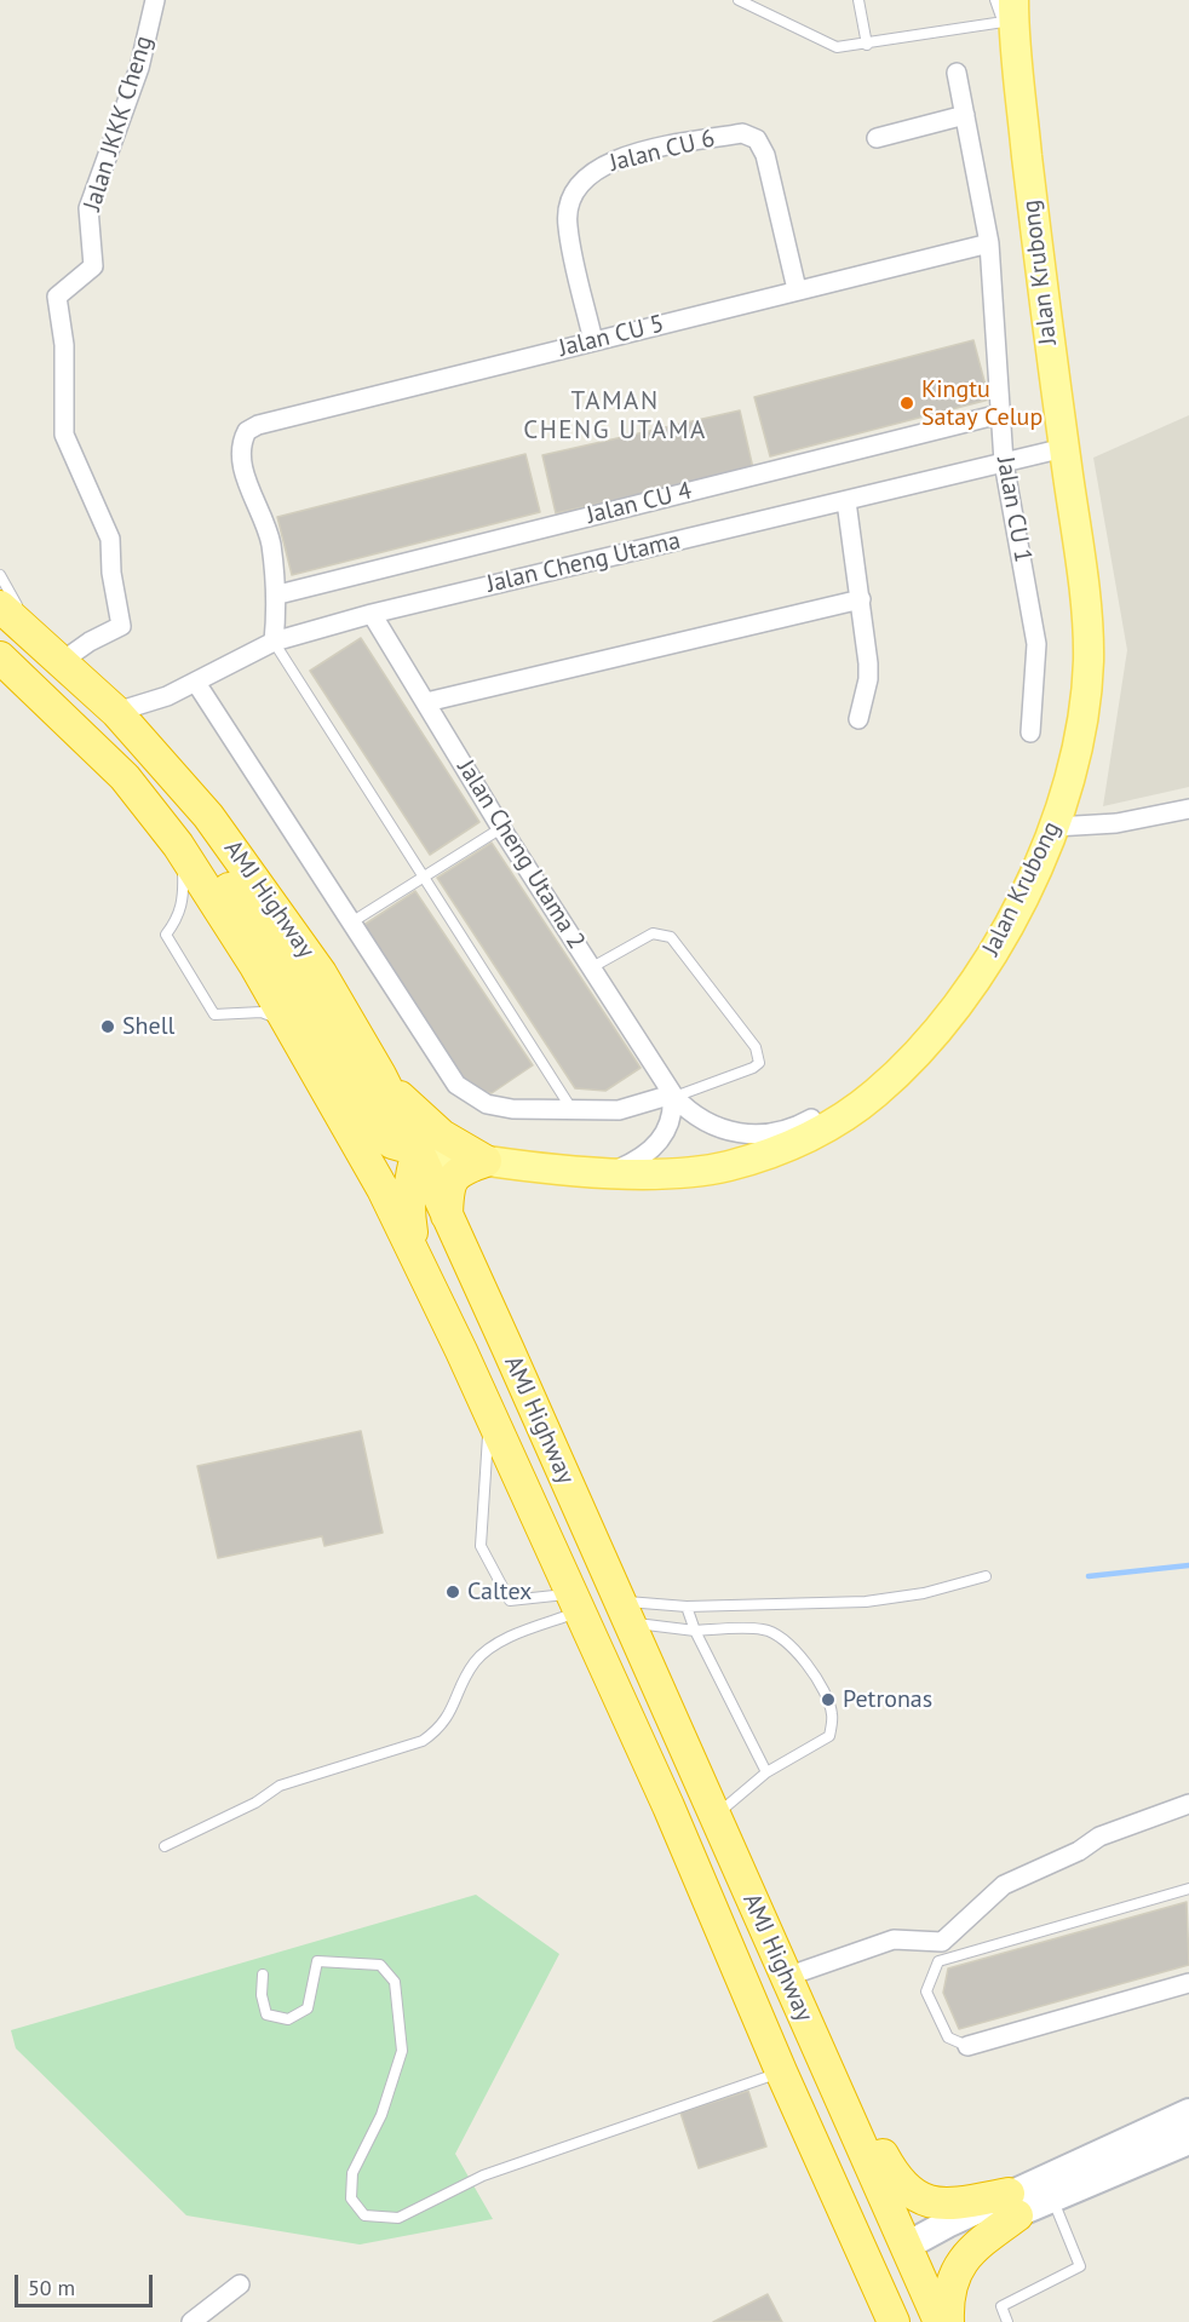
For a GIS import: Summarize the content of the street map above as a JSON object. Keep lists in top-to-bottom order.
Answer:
{
  "streets": {
    "highway": ["AMJ Highway"],
    "main road": ["Jalan Krubong"],
    "street": [
      "Jalan JKKK Cheng",
      "Jalan CU 6",
      "Jalan CU 5",
      "Jalan CU 4",
      "Jalan CU 1",
      "Jalan Cheng Utama",
      "Jalan Cheng Utama 2"
    ]
  },
  "crossings": [
    ["Jalan JKKK Cheng", "AMJ Highway"],
    ["Jalan CU 6", "Jalan CU 5"],
    ["Jalan Krubong", "Jalan Cheng Utama"],
    ["Jalan Krubong", "Jalan Cheng Utama 2"],
    ["Jalan Krubong", "AMJ Highway"],
    ["Jalan CU 5", "Jalan CU 4"],
    ["Jalan CU 5", "Jalan CU 1"],
    ["Jalan CU 4", "Jalan CU 1"],
    ["Jalan CU 1", "Jalan Cheng Utama"],
    ["Jalan Cheng Utama", "Jalan Cheng Utama 2"],
    ["Jalan Cheng Utama", "AMJ Highway"]
  ],
  "districts": ["TAMAN CHENG UTAMA"],
  "places": [
    "Kingtu Satay Celup",
    "Shell",
    "Caltex",
    "Petronas"
  ],
  "scale_bar": "50 m"
}
